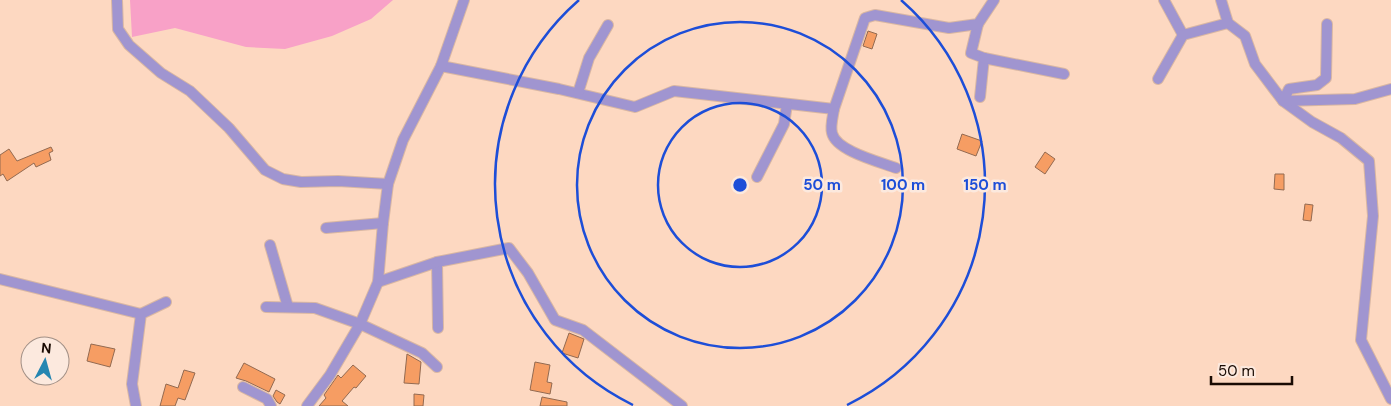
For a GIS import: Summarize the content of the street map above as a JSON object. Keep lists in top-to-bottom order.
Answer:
{
  "scale_bar": "50 m",
  "north": "top",
  "rings": ["50 m", "100 m", "150 m"]
}
